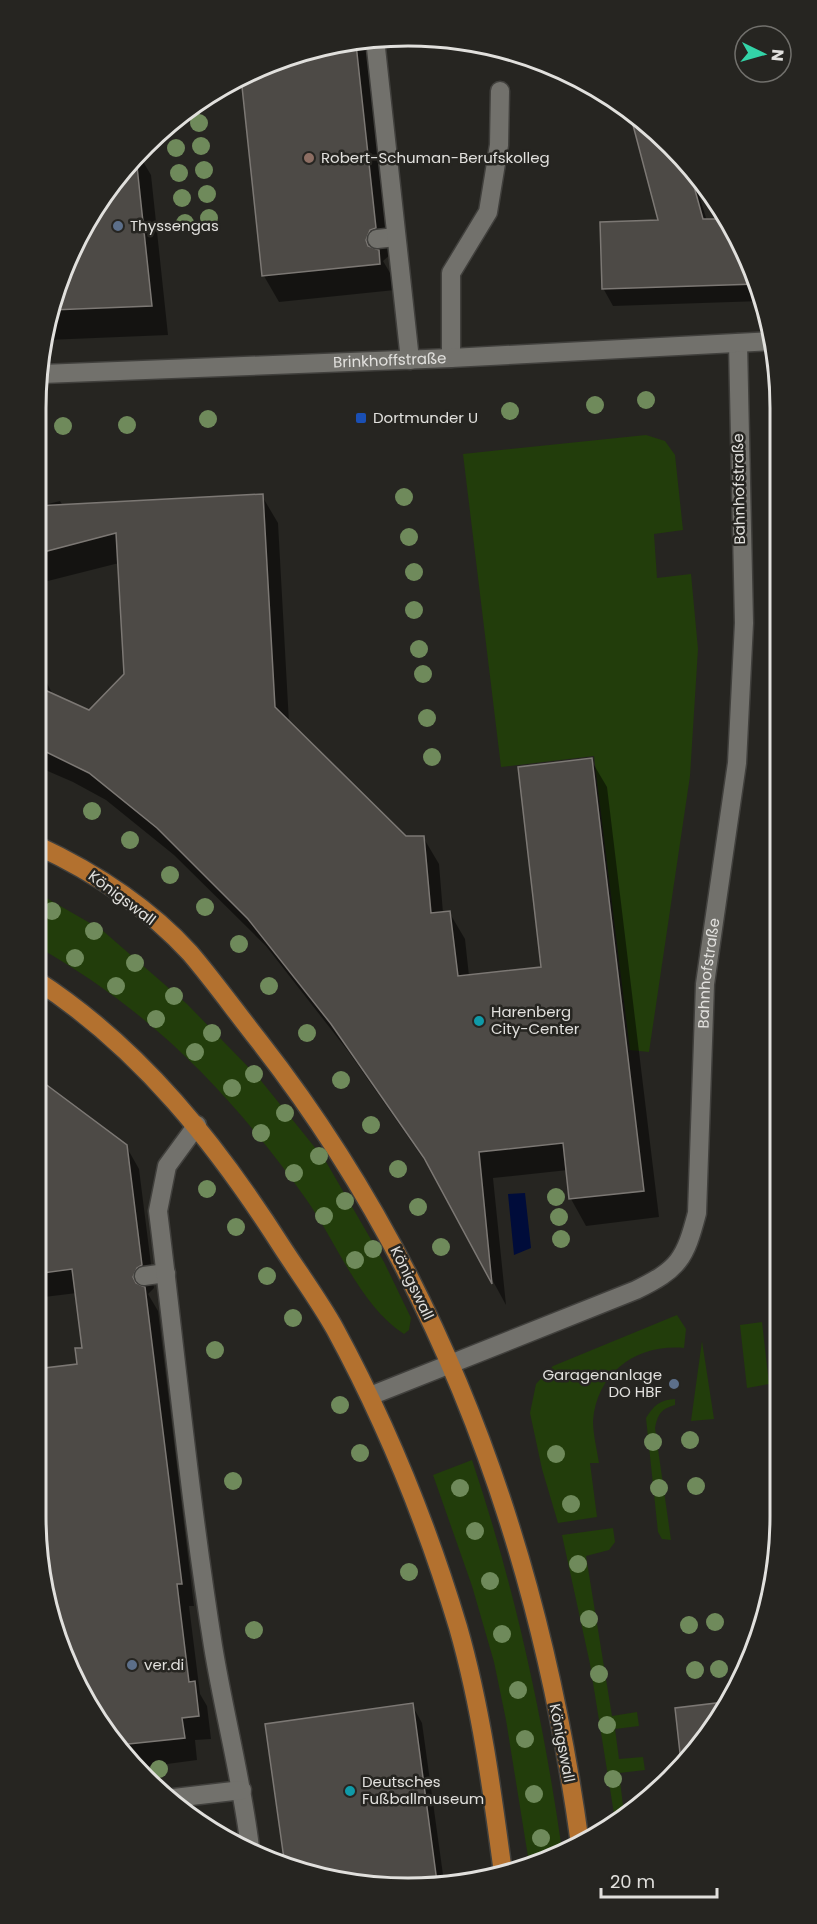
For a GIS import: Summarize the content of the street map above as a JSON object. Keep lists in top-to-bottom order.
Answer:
{
  "streets": {
    "main road": ["Königswall"],
    "street": ["Brinkhoffstraße", "Bahnhofstraße"]
  },
  "crossings": [
    ["Brinkhoffstraße", "Bahnhofstraße"],
    ["Bahnhofstraße", "Königswall"]
  ],
  "places": {
    "other": [
      "Robert-Schuman-Berufskolleg",
      "Thyssengas",
      "Harenberg City-Center",
      "Garagenanlage DO HBF",
      "ver.di",
      "Deutsches Fußballmuseum"
    ],
    "transit": ["Dortmunder U"]
  },
  "scale_bar": "20 m",
  "north": "right"
}
